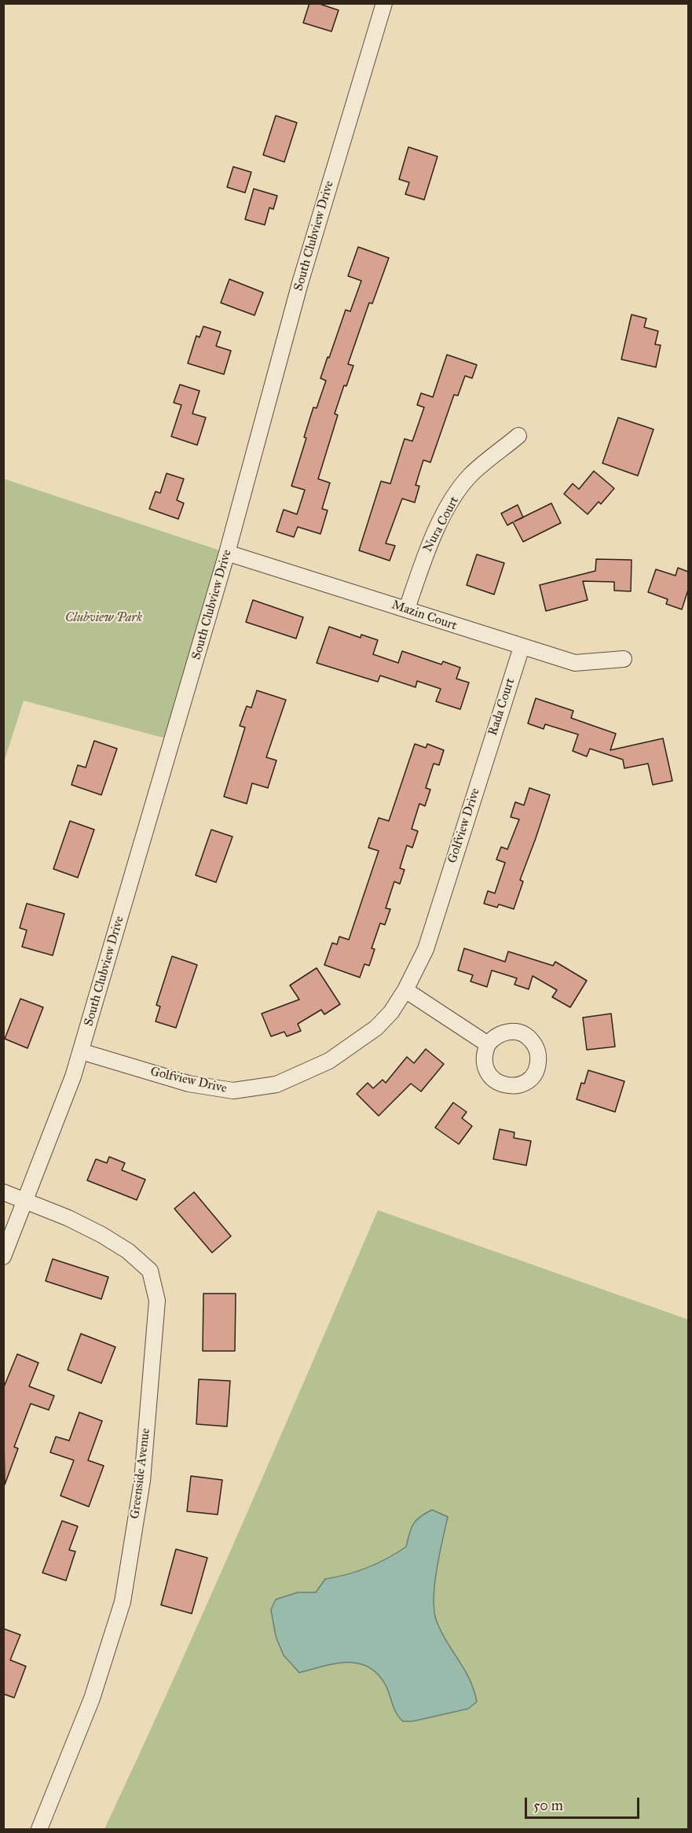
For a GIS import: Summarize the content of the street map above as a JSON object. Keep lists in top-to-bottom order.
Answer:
{
  "streets": {
    "street": [
      "South Clubview Drive",
      "Nura Court",
      "Mazin Court",
      "Rada Court",
      "Golfview Drive",
      "Greenside Avenue"
    ]
  },
  "crossings": [
    ["South Clubview Drive", "Mazin Court"],
    ["South Clubview Drive", "Golfview Drive"],
    ["South Clubview Drive", "Greenside Avenue"],
    ["Nura Court", "Mazin Court"],
    ["Mazin Court", "Rada Court"],
    ["Rada Court", "Golfview Drive"]
  ],
  "parks": ["Clubview Park"],
  "scale_bar": "50 m"
}
